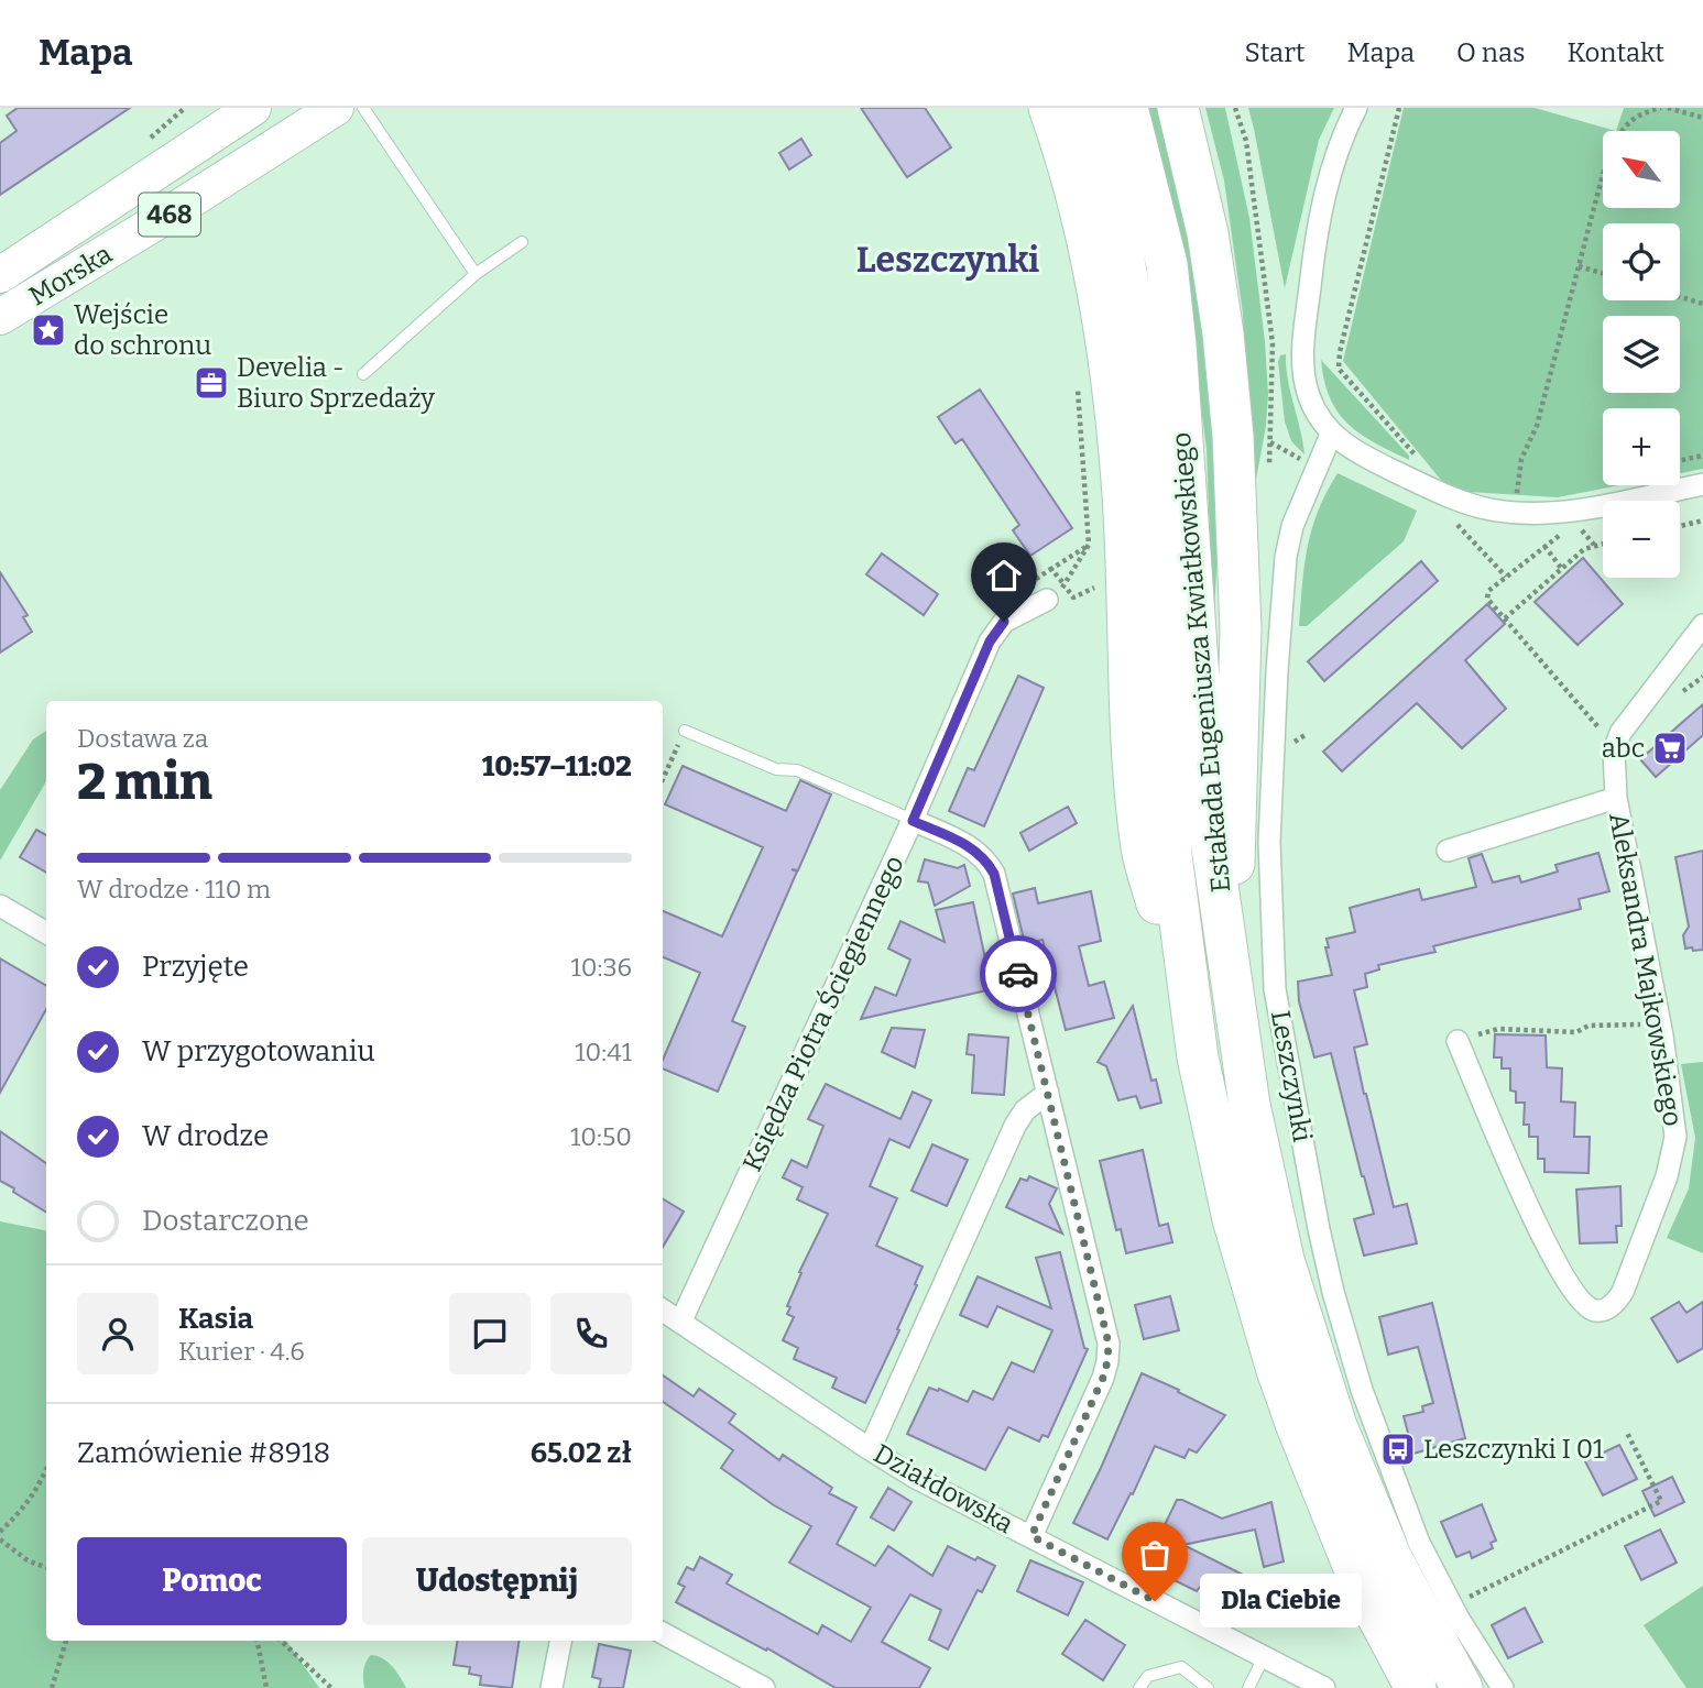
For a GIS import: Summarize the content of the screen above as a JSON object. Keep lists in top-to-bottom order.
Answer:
{
  "streets": {
    "highway": ["Estakada Eugeniusza Kwiatkowskiego"],
    "main road": ["468", "Morska"],
    "street": [
      "Aleksandra Majkowskiego",
      "Księdza Piotra Ściegiennego",
      "Leszczynki",
      "Działdowska"
    ]
  },
  "crossings": [
    ["Księdza Piotra Ściegiennego", "Działdowska"]
  ],
  "districts": ["Leszczynki"],
  "places": {
    "place": ["Wejście do schronu"],
    "office": ["Develia - Biuro Sprzedaży"],
    "supermarket": ["abc"],
    "bus stop": ["Leszczynki I 01"],
    "other": ["Dla Ciebie"]
  },
  "north": "top left",
  "page": {
    "header": "Mapa",
    "nav": [
      "Start",
      "Mapa",
      "O nas",
      "Kontakt"
    ],
    "map_buttons": ["+", "−"],
    "heading": ["2 min", "Dostawa za", "10:57–11:02"],
    "panel": [
      "Kasia",
      "Kurier · 4.6",
      "Zamówienie #8918",
      "65.02 zł"
    ],
    "bar": "W drodze · 110 m",
    "list": [
      ["Przyjęte", "10:36"],
      ["W przygotowaniu", "10:41"],
      ["W drodze", "10:50"],
      "Dostarczone"
    ],
    "buttons": ["Pomoc", "Udostępnij"],
    "bubble": "Dla Ciebie"
  }
}
